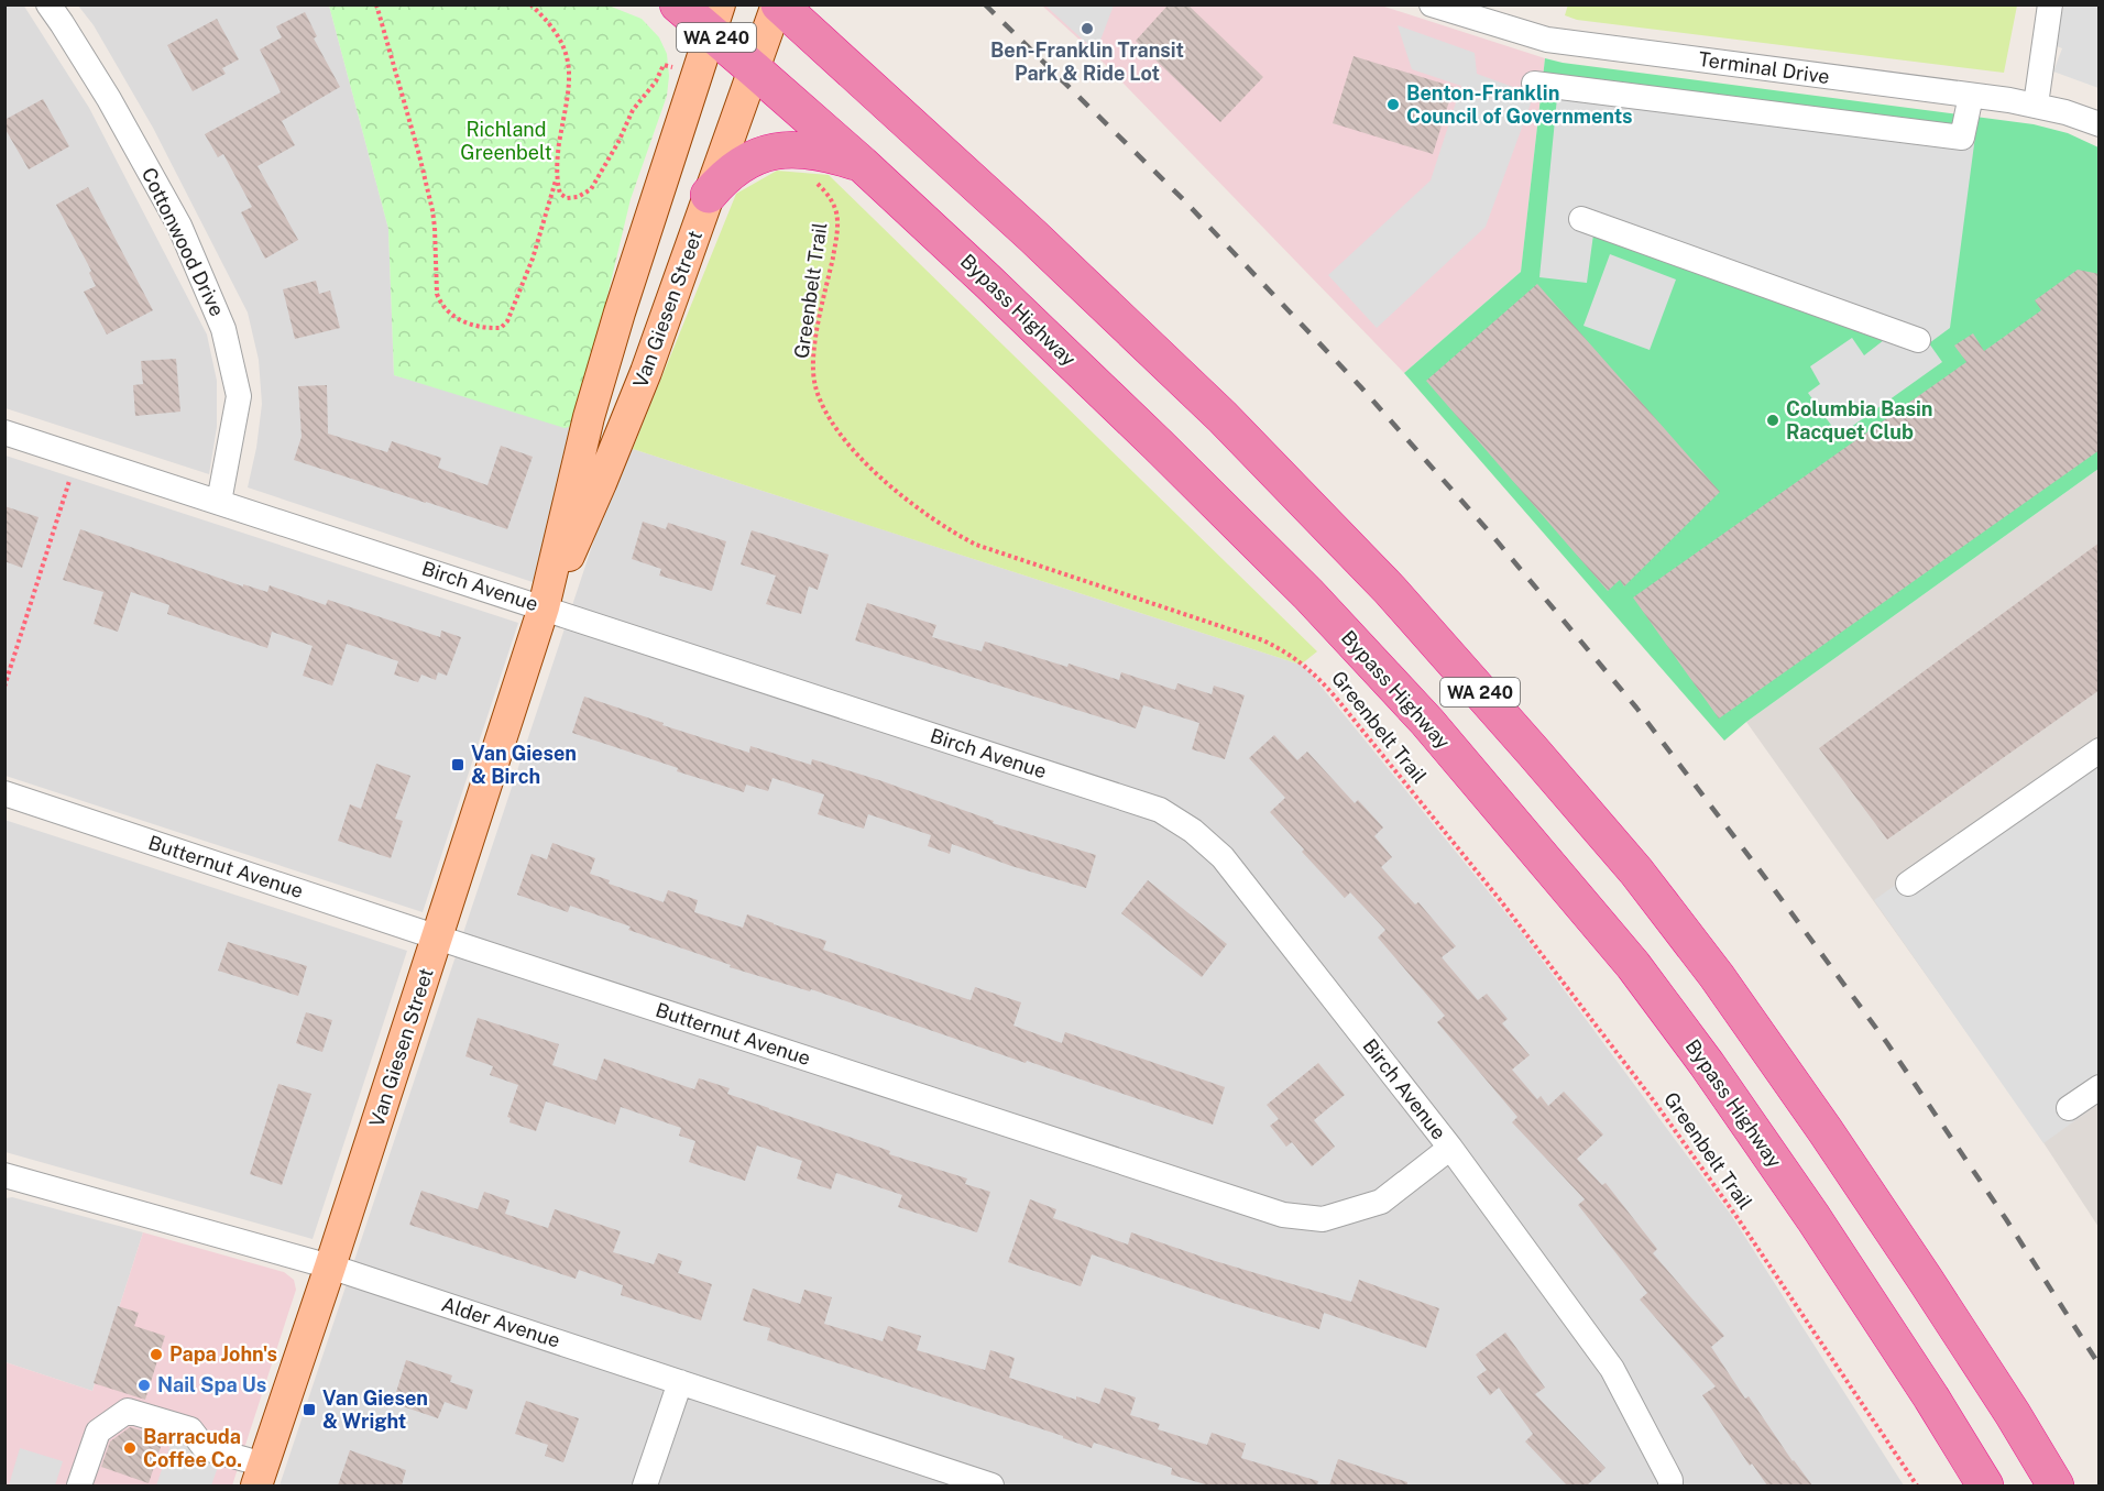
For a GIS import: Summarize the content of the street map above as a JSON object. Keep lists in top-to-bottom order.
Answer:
{
  "streets": {
    "highway": ["WA 240", "Bypass Highway"],
    "main road": ["Van Giesen Street"],
    "street": [
      "Terminal Drive",
      "Cottonwood Drive",
      "Birch Avenue",
      "Butternut Avenue",
      "Alder Avenue"
    ],
    "path": ["Greenbelt Trail"]
  },
  "crossings": [
    ["WA 240", "Van Giesen Street"],
    ["Cottonwood Drive", "Birch Avenue"],
    ["Van Giesen Street", "Bypass Highway"],
    ["Van Giesen Street", "Birch Avenue"],
    ["Van Giesen Street", "Butternut Avenue"],
    ["Van Giesen Street", "Alder Avenue"],
    ["Birch Avenue", "Butternut Avenue"]
  ],
  "parks": ["Richland Greenbelt"],
  "places": {
    "other": [
      "Ben-Franklin Transit Park & Ride Lot",
      "Benton-Franklin Council of Governments",
      "Columbia Basin Racquet Club",
      "Papa John's",
      "Nail Spa Us",
      "Barracuda Coffee Co."
    ],
    "transit": ["Van Giesen & Birch", "Van Giesen & Wright"]
  }
}
